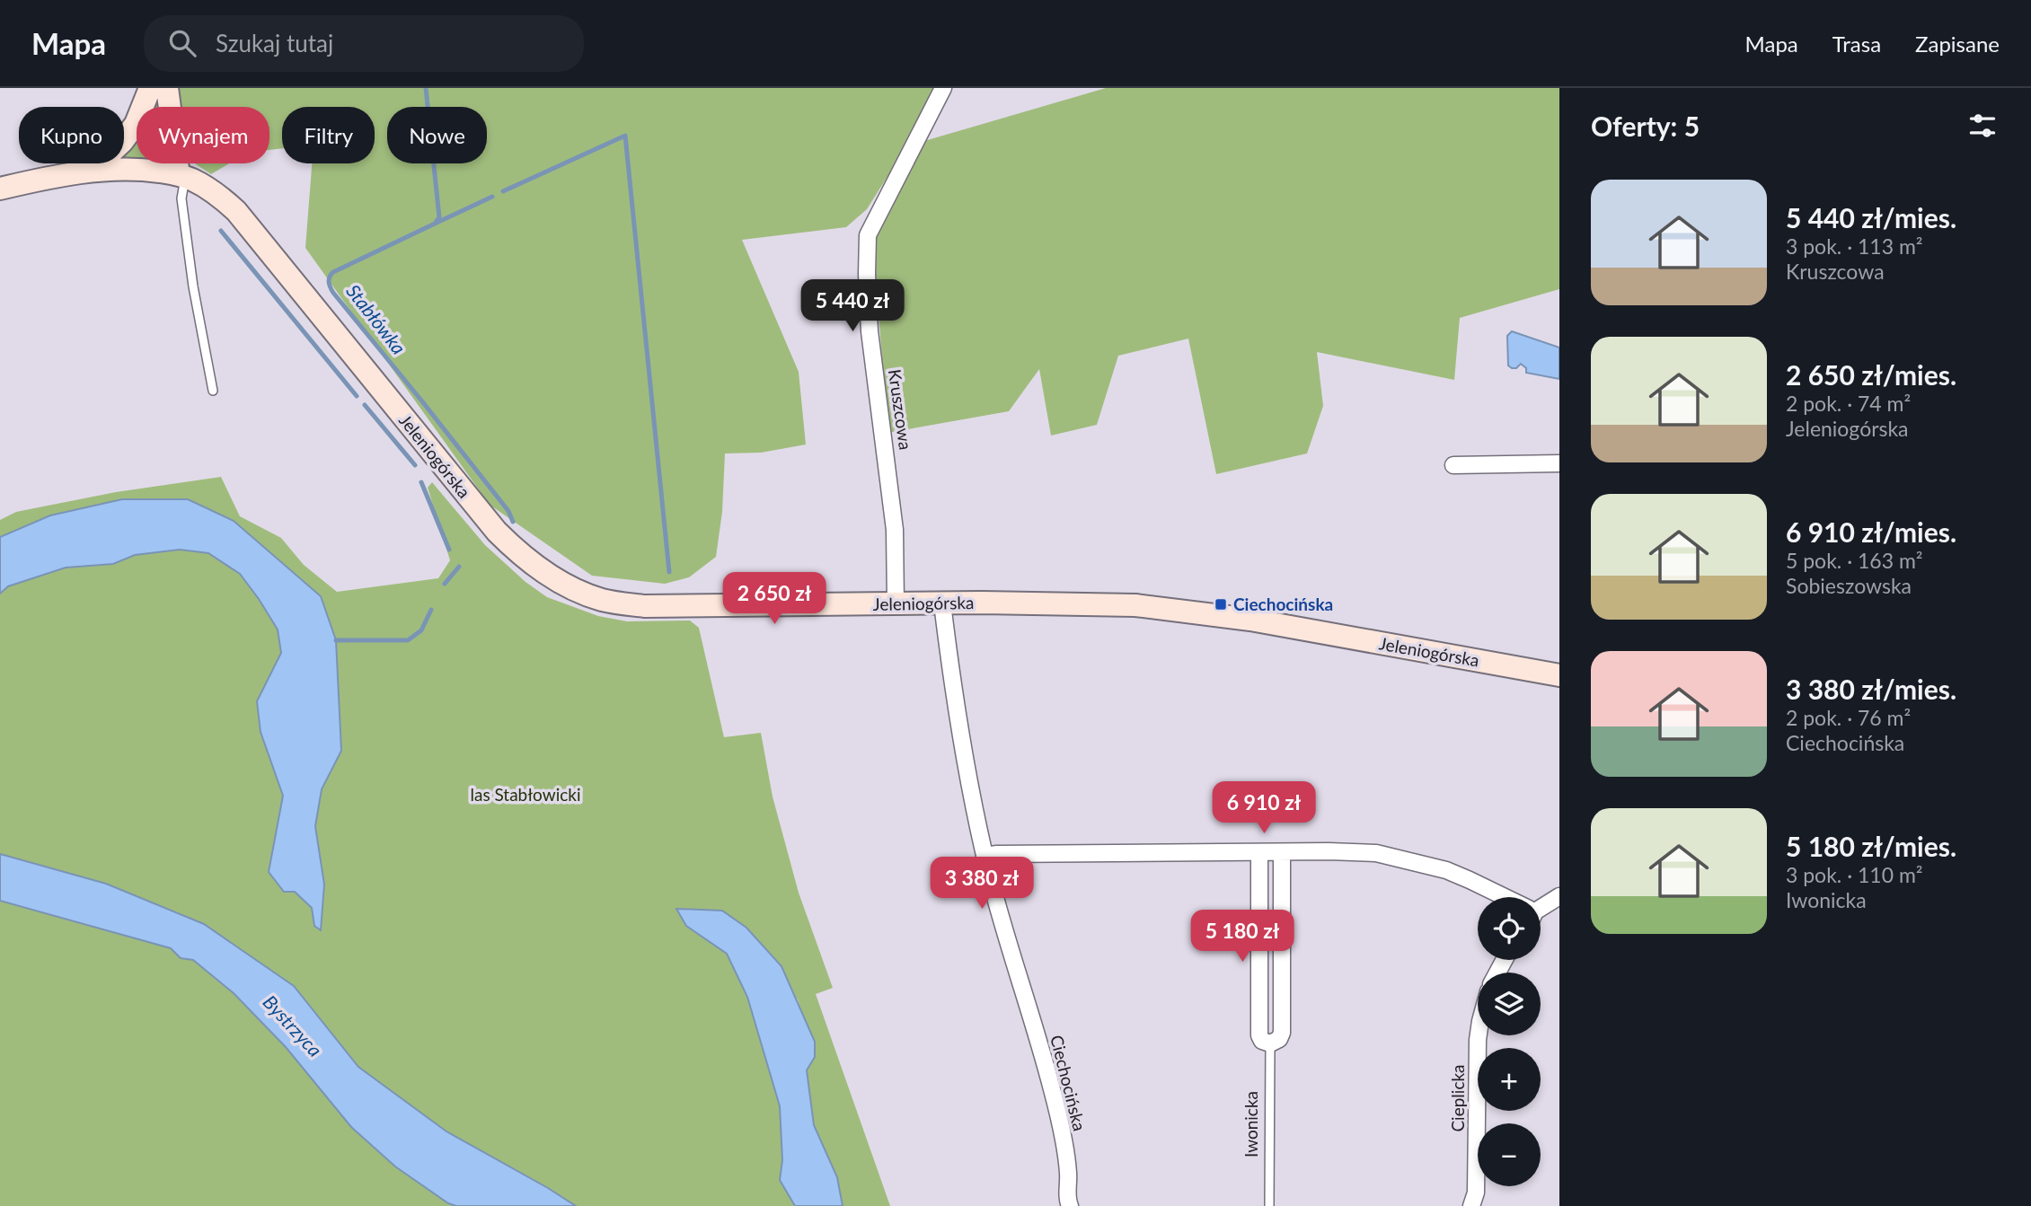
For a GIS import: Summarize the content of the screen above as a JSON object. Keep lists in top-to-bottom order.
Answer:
{
  "streets": {
    "street": [
      "Kruszcowa",
      "Jeleniogórska",
      "Ciechocińska",
      "Cieplicka",
      "Iwonicka"
    ]
  },
  "crossings": [
    ["Kruszcowa", "Jeleniogórska"],
    ["Jeleniogórska", "Ciechocińska"]
  ],
  "water": ["Stabłówka", "Bystrzyca"],
  "parks": ["las Stabłowicki"],
  "places": {
    "transit": ["Ciechocińska"]
  },
  "page": {
    "header": "Mapa",
    "search": "Szukaj tutaj",
    "nav": ["Mapa", "Trasa", "Zapisane"],
    "heading": "Oferty: 5",
    "chip": [
      "Kupno",
      "Wynajem",
      "Filtry",
      "Nowe"
    ],
    "list": [
      {
        "name": "5 440 zł/mies.",
        "note": "3 pok. · 113 m² · Kruszcowa"
      },
      {
        "name": "2 650 zł/mies.",
        "note": "2 pok. · 74 m² · Jeleniogórska"
      },
      {
        "name": "6 910 zł/mies.",
        "note": "5 pok. · 163 m² · Sobieszowska"
      },
      {
        "name": "3 380 zł/mies.",
        "note": "2 pok. · 76 m² · Ciechocińska"
      },
      {
        "name": "5 180 zł/mies.",
        "note": "3 pok. · 110 m² · Iwonicka"
      }
    ],
    "price": [
      "5 440 zł",
      "2 650 zł",
      "6 910 zł",
      "3 380 zł",
      "5 180 zł"
    ],
    "map_buttons": ["+", "−"]
  }
}
